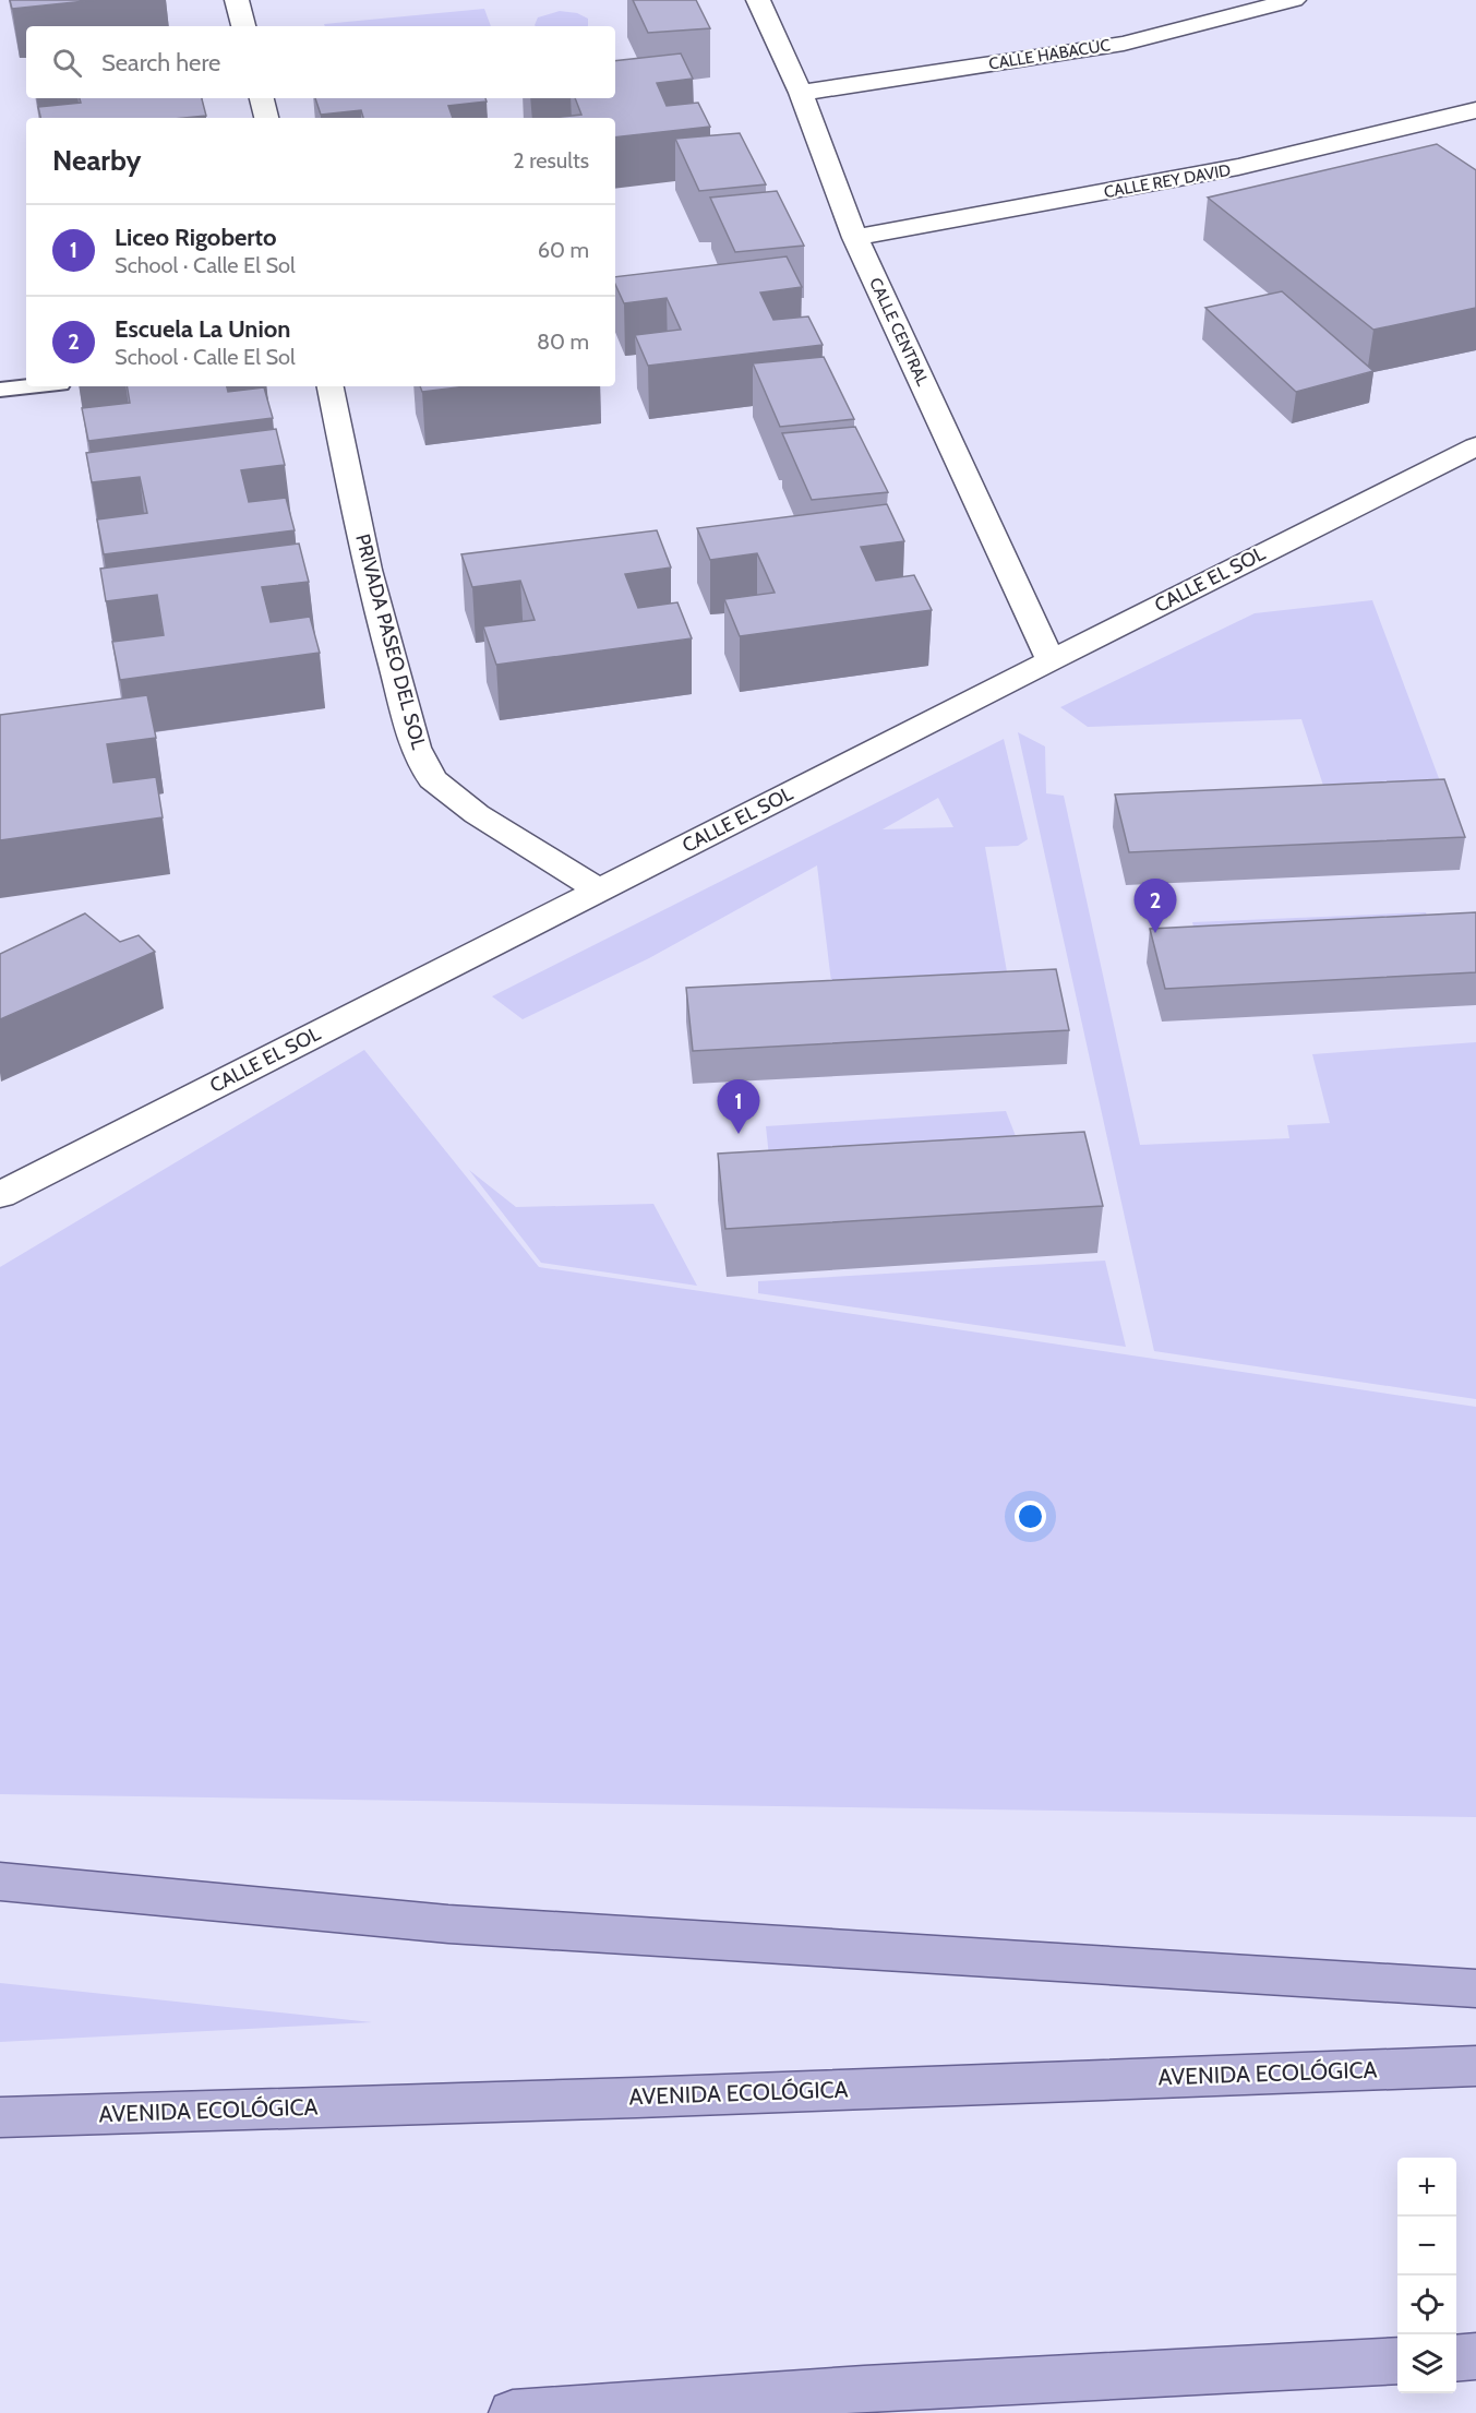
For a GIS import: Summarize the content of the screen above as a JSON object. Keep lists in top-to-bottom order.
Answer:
{
  "streets": {
    "main road": ["AVENIDA ECOLÓGICA"],
    "street": [
      "CALLE HABACUC",
      "CALLE REY DAVID",
      "CALLE CENTRAL",
      "CALLE EL SOL",
      "PRIVADA PASEO DEL SOL"
    ]
  },
  "crossings": [
    ["CALLE HABACUC", "CALLE CENTRAL"],
    ["CALLE REY DAVID", "CALLE CENTRAL"],
    ["CALLE CENTRAL", "CALLE EL SOL"],
    ["CALLE EL SOL", "PRIVADA PASEO DEL SOL"]
  ],
  "page": {
    "search": "Search here",
    "heading": ["Nearby", "2 results"],
    "list": [
      {
        "mark": "1",
        "name": "Liceo Rigoberto",
        "note": "School · Calle El Sol",
        "value": "60 m"
      },
      {
        "mark": "2",
        "name": "Escuela La Union",
        "note": "School · Calle El Sol",
        "value": "80 m"
      }
    ],
    "pins": ["2", "1"],
    "map_buttons": ["+", "−"]
  }
}
